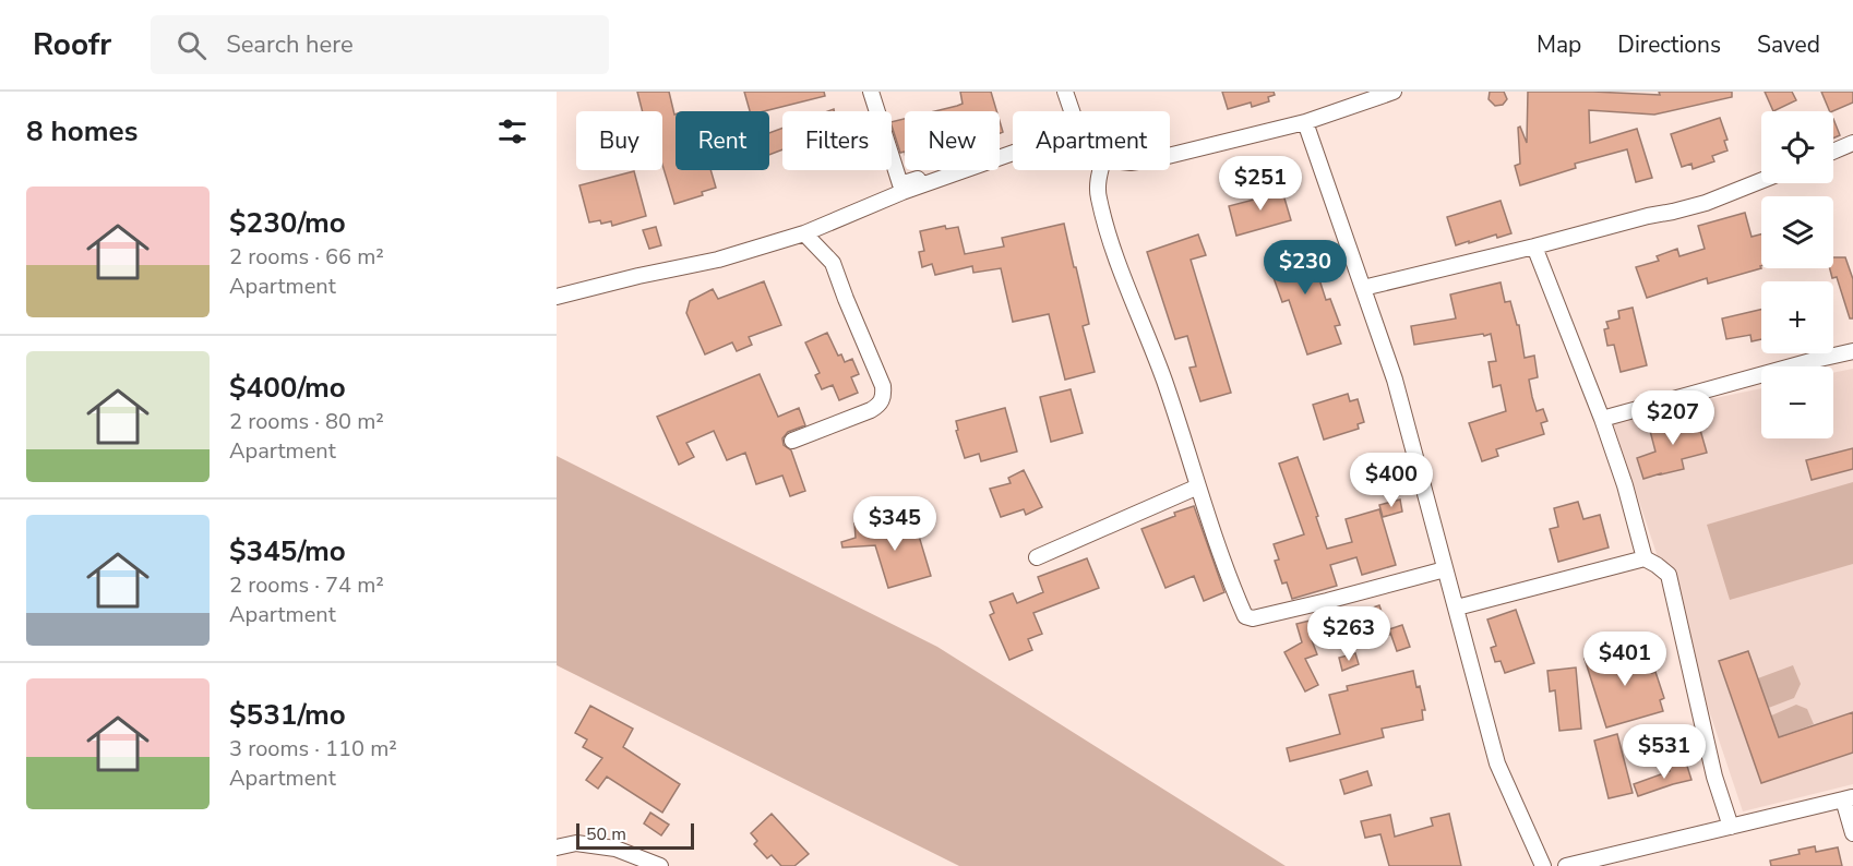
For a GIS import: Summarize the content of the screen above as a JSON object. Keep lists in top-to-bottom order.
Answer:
{
  "scale_bar": "50 m",
  "page": {
    "header": "Roofr",
    "search": "Search here",
    "nav": ["Map", "Directions", "Saved"],
    "heading": "8 homes",
    "map_buttons": ["+", "−"],
    "chip": [
      "Buy",
      "Rent",
      "Filters",
      "New",
      "Apartment"
    ],
    "price": [
      "$251",
      "$230",
      "$207",
      "$400",
      "$345",
      "$263",
      "$401",
      "$531"
    ],
    "list": [
      {
        "name": "$230/mo",
        "note": "2 rooms · 66 m² · Apartment"
      },
      {
        "name": "$400/mo",
        "note": "2 rooms · 80 m² · Apartment"
      },
      {
        "name": "$345/mo",
        "note": "2 rooms · 74 m² · Apartment"
      },
      {
        "name": "$531/mo",
        "note": "3 rooms · 110 m² · Apartment"
      }
    ],
    "scale": "50 m"
  }
}
